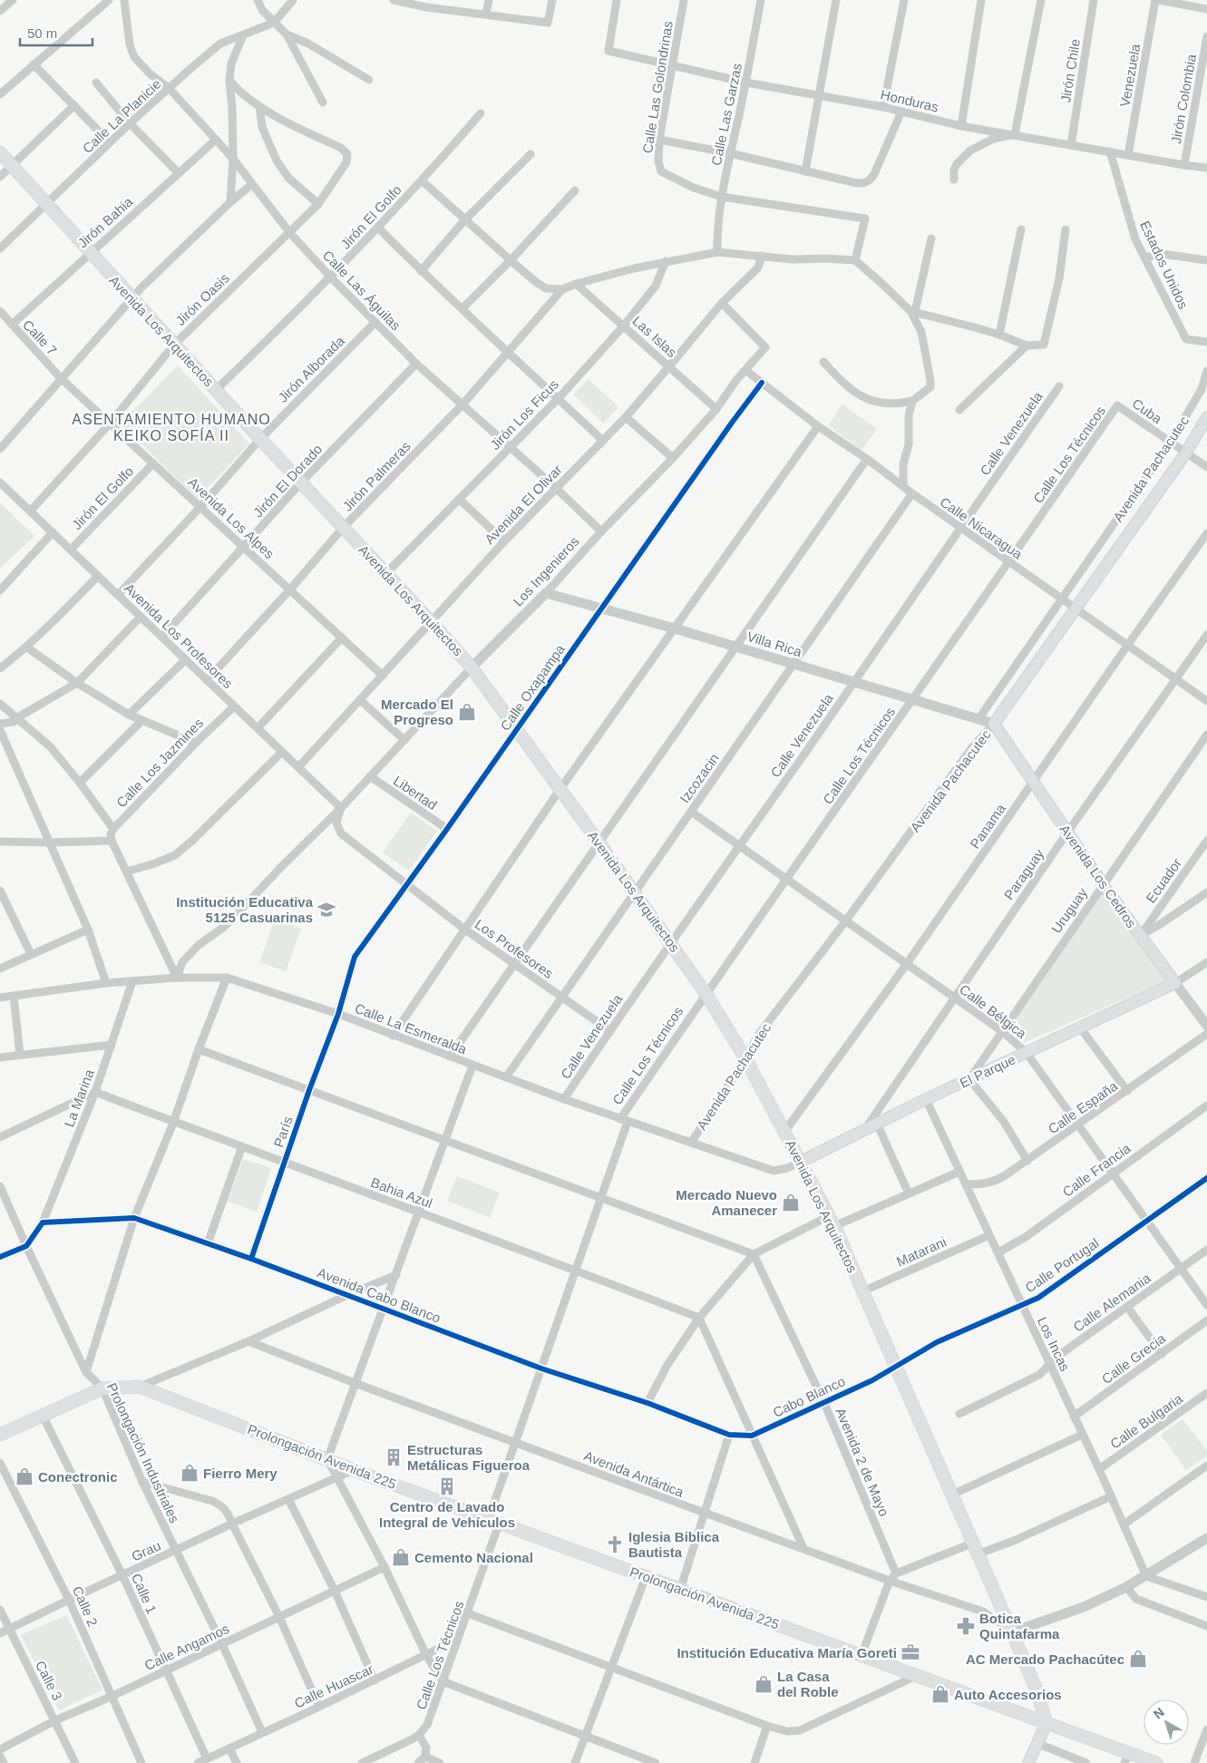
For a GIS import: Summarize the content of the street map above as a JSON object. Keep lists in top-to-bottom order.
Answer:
{
  "streets": {
    "main road": [
      "Avenida Los Arquitectos",
      "Avenida Pachacutec",
      "Avenida Los Cedros",
      "El Parque",
      "Prolongación Avenida 225"
    ],
    "street": [
      "Jirón Chile",
      "Venezuela",
      "Calle Las Golondrinas",
      "Jirón Colombia",
      "Honduras",
      "Calle Las Garzas",
      "Calle La Planicie",
      "Jirón El Golfo",
      "Jirón Bahia",
      "Estados Unidos",
      "Calle Las Águilas",
      "Jirón Oasis",
      "Las Islas",
      "Calle 7",
      "Jirón Alborada",
      "Cuba",
      "Jirón Los Ficus",
      "Calle Venezuela",
      "Calle Los Técnicos",
      "Jirón Palmeras",
      "Jirón El Dorado",
      "Avenida El Olivar",
      "Avenida Los Alpes",
      "Calle Nicaragua",
      "Los Ingenieros",
      "Avenida Los Profesores",
      "Villa Rica",
      "Calle Oxapampa",
      "Calle Los Jazmines",
      "Izcozacin",
      "Libertad",
      "Panama",
      "Paraguay",
      "Ecuador",
      "Uruguay",
      "Los Profesores",
      "Calle Bélgica",
      "Calle La Esmeralda",
      "La Marina",
      "Calle España",
      "París",
      "Calle Francia",
      "Bahia Azul",
      "Matarani",
      "Calle Portugal",
      "Avenida Cabo Blanco",
      "Calle Alemania",
      "Los Incas",
      "Calle Grecia",
      "Cabo Blanco",
      "Calle Bulgaria",
      "Prolongación Industriales",
      "Avenida 2 de Mayo",
      "Avenida Antártica",
      "Grau",
      "Calle 1",
      "Calle 2",
      "Calle Angamos",
      "Calle 3",
      "Calle Huascar"
    ]
  },
  "crossings": [
    ["Jirón Chile", "Honduras"],
    ["Venezuela", "Honduras"],
    ["Calle Las Golondrinas", "Honduras"],
    ["Calle Las Golondrinas", "Calle Las Garzas"],
    ["Jirón Colombia", "Honduras"],
    ["Honduras", "Calle Las Garzas"],
    ["Honduras", "Estados Unidos"],
    ["Calle La Planicie", "Calle Las Águilas"],
    ["Calle La Planicie", "Avenida Los Arquitectos"],
    ["Jirón El Golfo", "Calle Las Águilas"],
    ["Jirón El Golfo", "Avenida Los Arquitectos"],
    ["Jirón El Golfo", "Avenida Los Alpes"],
    ["Jirón El Golfo", "Avenida Los Profesores"],
    ["Jirón Bahia", "Calle Las Águilas"],
    ["Jirón Bahia", "Avenida Los Arquitectos"],
    ["Jirón Bahia", "Calle 7"],
    ["Calle Las Águilas", "Jirón Oasis"],
    ["Calle Las Águilas", "Jirón Alborada"],
    ["Calle Las Águilas", "Jirón Los Ficus"],
    ["Calle Las Águilas", "Jirón Palmeras"],
    ["Calle Las Águilas", "Jirón El Dorado"],
    ["Calle Las Águilas", "Avenida El Olivar"],
    ["Calle Las Águilas", "Los Ingenieros"],
    ["Jirón Oasis", "Avenida Los Arquitectos"],
    ["Jirón Oasis", "Avenida Los Alpes"],
    ["Jirón Oasis", "Avenida Los Profesores"],
    ["Avenida Los Arquitectos", "Jirón Alborada"],
    ["Avenida Los Arquitectos", "Jirón Los Ficus"],
    ["Avenida Los Arquitectos", "Calle Venezuela"],
    ["Avenida Los Arquitectos", "Calle Los Técnicos"],
    ["Avenida Los Arquitectos", "Avenida Pachacutec"],
    ["Avenida Los Arquitectos", "Jirón Palmeras"],
    ["Avenida Los Arquitectos", "Jirón El Dorado"],
    ["Avenida Los Arquitectos", "Avenida El Olivar"],
    ["Avenida Los Arquitectos", "Los Ingenieros"],
    ["Avenida Los Arquitectos", "Calle Oxapampa"],
    ["Avenida Los Arquitectos", "Izcozacin"],
    ["Avenida Los Arquitectos", "Panama"],
    ["Avenida Los Arquitectos", "Calle La Esmeralda"],
    ["Avenida Los Arquitectos", "El Parque"],
    ["Avenida Los Arquitectos", "Matarani"],
    ["Avenida Los Arquitectos", "Calle Portugal"],
    ["Avenida Los Arquitectos", "Cabo Blanco"],
    ["Avenida Los Arquitectos", "Prolongación Avenida 225"],
    ["Avenida Los Arquitectos", "Avenida Antártica"],
    ["Las Islas", "Jirón Los Ficus"],
    ["Las Islas", "Avenida El Olivar"],
    ["Las Islas", "Los Ingenieros"],
    ["Calle 7", "Avenida Los Alpes"],
    ["Jirón Alborada", "Avenida Los Alpes"],
    ["Jirón Alborada", "Avenida Los Profesores"],
    ["Cuba", "Calle Los Técnicos"],
    ["Cuba", "Avenida Pachacutec"],
    ["Calle Venezuela", "Calle Nicaragua"],
    ["Calle Venezuela", "Villa Rica"],
    ["Calle Venezuela", "Los Profesores"],
    ["Calle Venezuela", "Calle Bélgica"],
    ["Calle Venezuela", "Calle La Esmeralda"],
    ["Calle Los Técnicos", "Calle Nicaragua"],
    ["Calle Los Técnicos", "Villa Rica"],
    ["Calle Los Técnicos", "Calle Bélgica"],
    ["Calle Los Técnicos", "Calle La Esmeralda"],
    ["Calle Los Técnicos", "Bahia Azul"],
    ["Calle Los Técnicos", "Avenida Cabo Blanco"],
    ["Calle Los Técnicos", "Prolongación Avenida 225"],
    ["Calle Los Técnicos", "Avenida Antártica"],
    ["Calle Los Técnicos", "Calle Huascar"],
    ["Avenida Pachacutec", "Calle Nicaragua"],
    ["Avenida Pachacutec", "Villa Rica"],
    ["Avenida Pachacutec", "Avenida Los Cedros"],
    ["Avenida Pachacutec", "Calle Bélgica"],
    ["Avenida Pachacutec", "Calle La Esmeralda"],
    ["Jirón Palmeras", "Avenida Los Alpes"],
    ["Jirón Palmeras", "Avenida Los Profesores"],
    ["Jirón El Dorado", "Avenida Los Alpes"],
    ["Jirón El Dorado", "Avenida Los Profesores"],
    ["Avenida El Olivar", "Avenida Los Alpes"],
    ["Avenida El Olivar", "Los Ingenieros"],
    ["Avenida El Olivar", "Avenida Los Profesores"],
    ["Calle Nicaragua", "Los Ingenieros"],
    ["Calle Nicaragua", "Calle Oxapampa"],
    ["Calle Nicaragua", "Izcozacin"],
    ["Calle Nicaragua", "Panama"],
    ["Calle Nicaragua", "Paraguay"],
    ["Los Ingenieros", "Avenida Los Profesores"],
    ["Los Ingenieros", "Villa Rica"],
    ["Los Ingenieros", "Libertad"],
    ["Los Ingenieros", "Los Profesores"],
    ["Los Ingenieros", "Calle La Esmeralda"],
    ["Avenida Los Profesores", "Calle Los Jazmines"],
    ["Avenida Los Profesores", "Los Profesores"],
    ["Villa Rica", "Calle Oxapampa"],
    ["Villa Rica", "Izcozacin"],
    ["Villa Rica", "Avenida Los Cedros"],
    ["Calle Oxapampa", "Libertad"],
    ["Calle Oxapampa", "Los Profesores"],
    ["Calle Oxapampa", "Calle La Esmeralda"],
    ["Calle Oxapampa", "París"],
    ["Izcozacin", "Los Profesores"],
    ["Izcozacin", "Calle Bélgica"],
    ["Izcozacin", "Calle La Esmeralda"],
    ["Panama", "Avenida Los Cedros"],
    ["Panama", "Calle Bélgica"],
    ["Paraguay", "Avenida Los Cedros"],
    ["Paraguay", "Calle Bélgica"],
    ["Paraguay", "El Parque"],
    ["Avenida Los Cedros", "Ecuador"],
    ["Avenida Los Cedros", "Uruguay"],
    ["Avenida Los Cedros", "El Parque"],
    ["Uruguay", "Calle Bélgica"],
    ["Uruguay", "El Parque"],
    ["Calle Bélgica", "El Parque"],
    ["Calle Bélgica", "Calle España"],
    ["Calle Bélgica", "Calle Francia"],
    ["Calle Bélgica", "Calle Portugal"],
    ["Calle Bélgica", "Calle Alemania"],
    ["Calle La Esmeralda", "El Parque"],
    ["Calle La Esmeralda", "La Marina"],
    ["Calle La Esmeralda", "París"],
    ["El Parque", "Los Incas"],
    ["La Marina", "Bahia Azul"],
    ["La Marina", "Avenida Cabo Blanco"],
    ["Calle España", "Los Incas"],
    ["París", "Bahia Azul"],
    ["París", "Avenida Cabo Blanco"],
    ["Calle Francia", "Los Incas"],
    ["Matarani", "Los Incas"],
    ["Calle Portugal", "Los Incas"],
    ["Calle Portugal", "Cabo Blanco"],
    ["Avenida Cabo Blanco", "Cabo Blanco"],
    ["Calle Alemania", "Los Incas"],
    ["Los Incas", "Calle Grecia"],
    ["Los Incas", "Calle Bulgaria"],
    ["Cabo Blanco", "Avenida 2 de Mayo"],
    ["Prolongación Industriales", "Prolongación Avenida 225"],
    ["Prolongación Industriales", "Grau"],
    ["Prolongación Industriales", "Calle Angamos"],
    ["Prolongación Industriales", "Calle Huascar"],
    ["Prolongación Avenida 225", "Grau"],
    ["Prolongación Avenida 225", "Calle 1"],
    ["Grau", "Calle 1"],
    ["Grau", "Calle 2"],
    ["Grau", "Calle 3"],
    ["Calle 1", "Calle Angamos"],
    ["Calle 1", "Calle Huascar"],
    ["Calle 2", "Calle Angamos"],
    ["Calle Angamos", "Calle 3"]
  ],
  "districts": ["ASENTAMIENTO HUMANO KEIKO SOFÍA II"],
  "places": {
    "shop": [
      "Mercado El Progreso",
      "Mercado Nuevo Amanecer",
      "Fierro Mery",
      "Conectronic",
      "Cemento Nacional",
      "AC Mercado Pachacútec",
      "La Casa del Roble",
      "Auto Accesorios"
    ],
    "school or university": ["Institución Educativa 5125 Casuarinas"],
    "building": ["Estructuras Metálicas Figueroa", "Centro de Lavado Integral de Vehículos"],
    "church": ["Iglesia Biblica Bautista"],
    "pharmacy": ["Botica Quintafarma"],
    "office": ["Institución Educativa María Goreti"]
  },
  "scale_bar": "50 m",
  "north": "top left"
}
